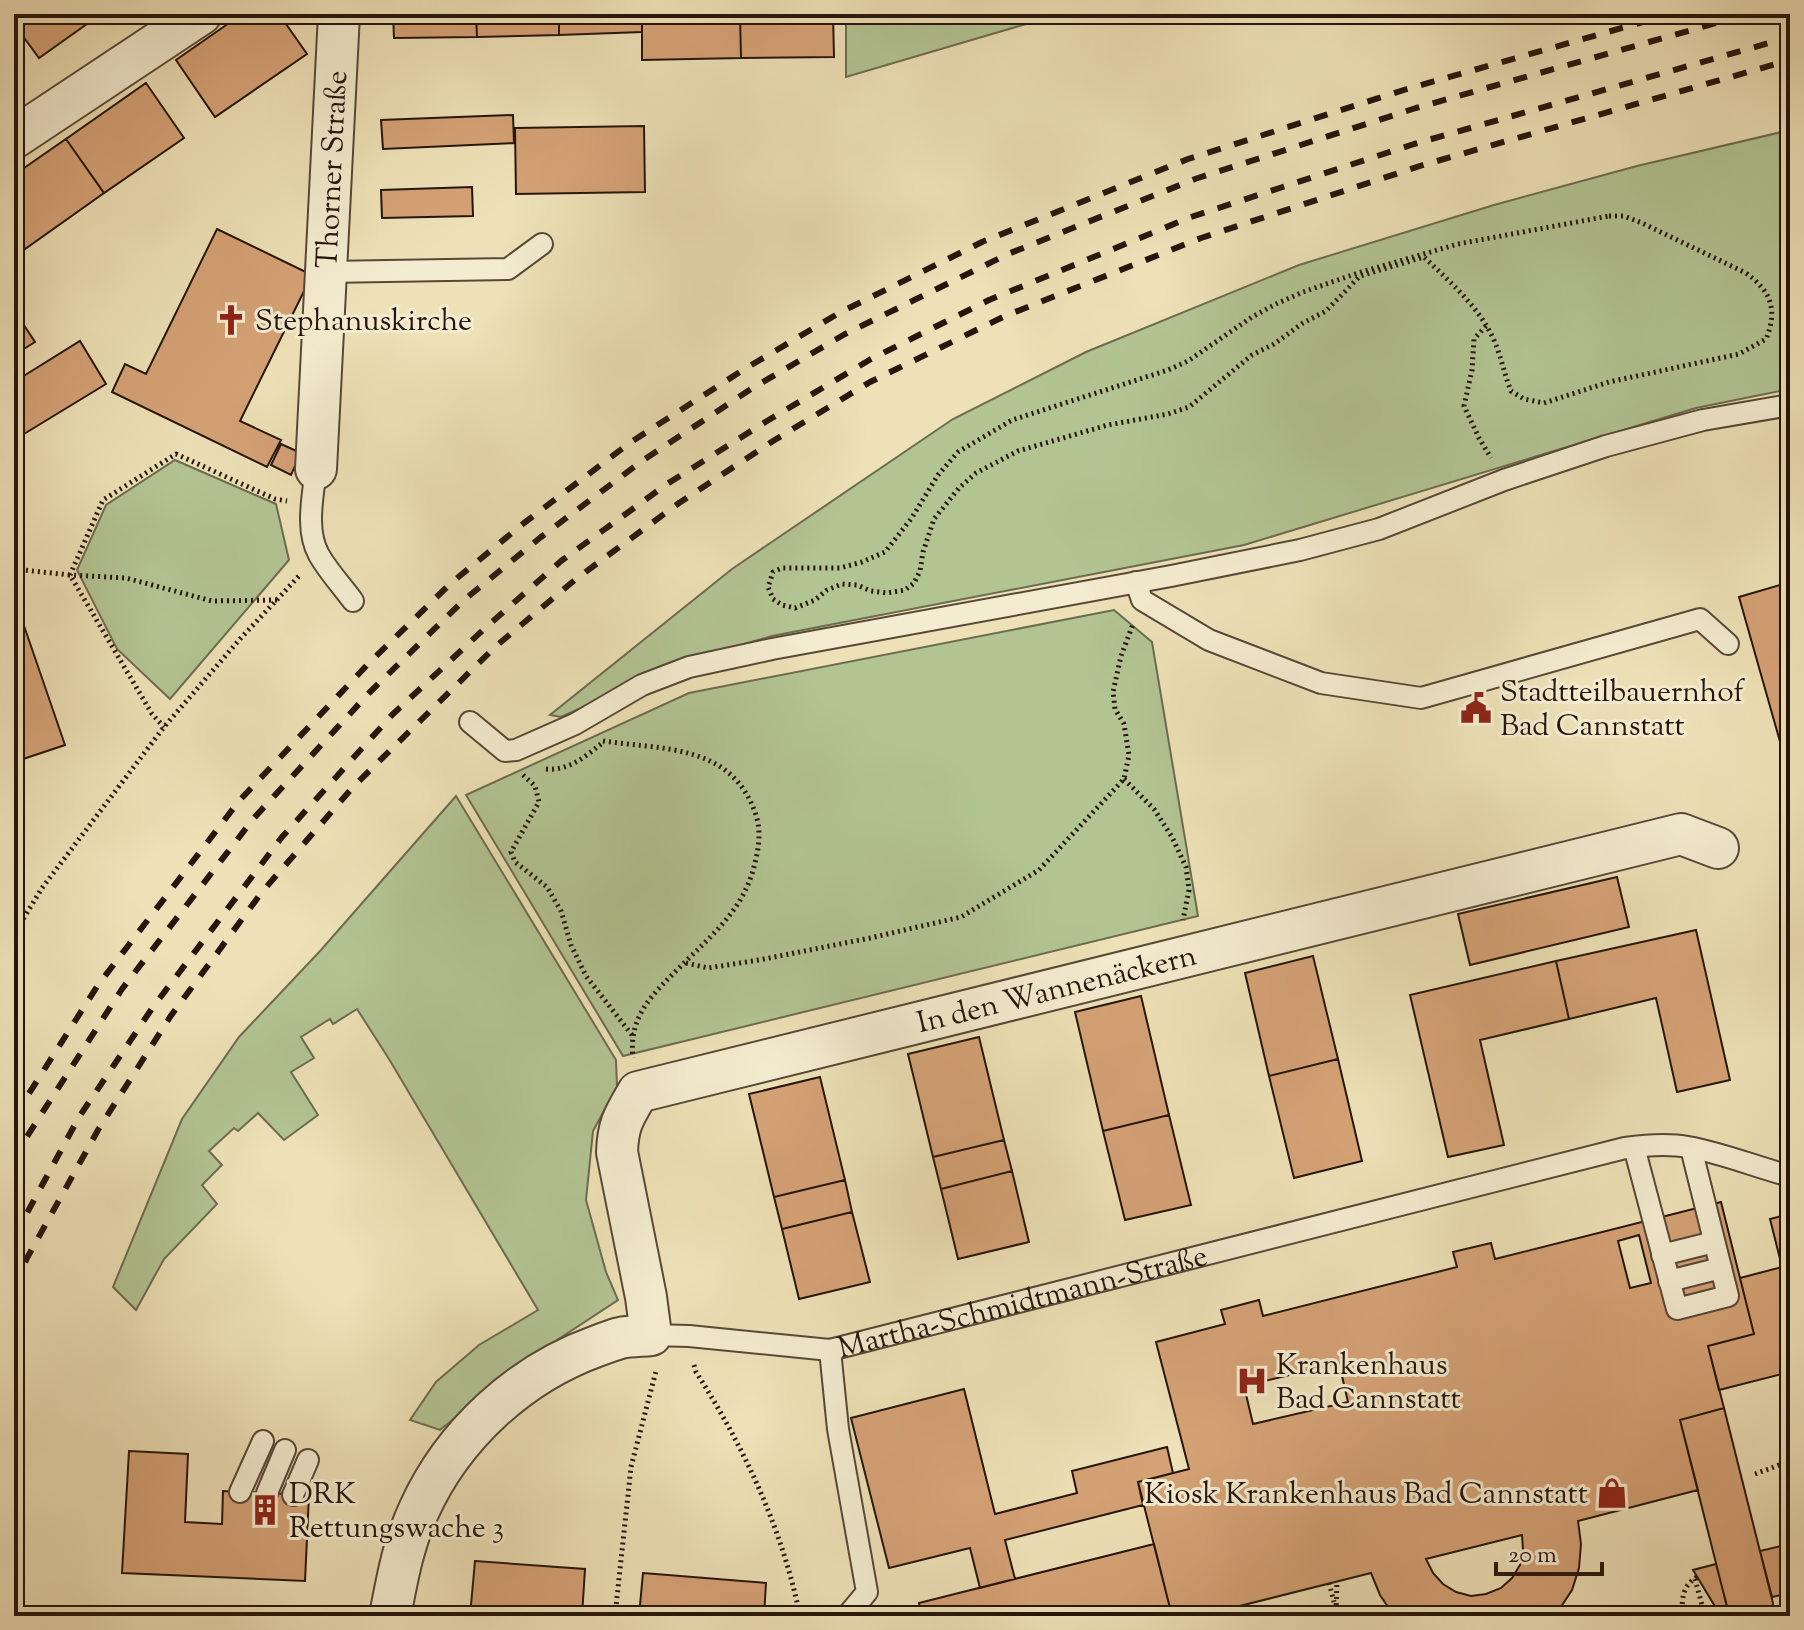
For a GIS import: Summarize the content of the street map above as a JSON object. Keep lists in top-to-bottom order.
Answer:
{
  "streets": {
    "street": ["Thorner Straße", "In den Wannenäckern", "Martha-Schmidtmann-Straße"]
  },
  "places": {
    "church": ["Stephanuskirche"],
    "public building": ["Stadtteilbauernhof Bad Cannstatt"],
    "hospital": ["Krankenhaus Bad Cannstatt"],
    "shop": ["Kiosk Krankenhaus Bad Cannstatt"],
    "building": ["DRK Rettungswache 3"]
  },
  "scale_bar": "20 m"
}
